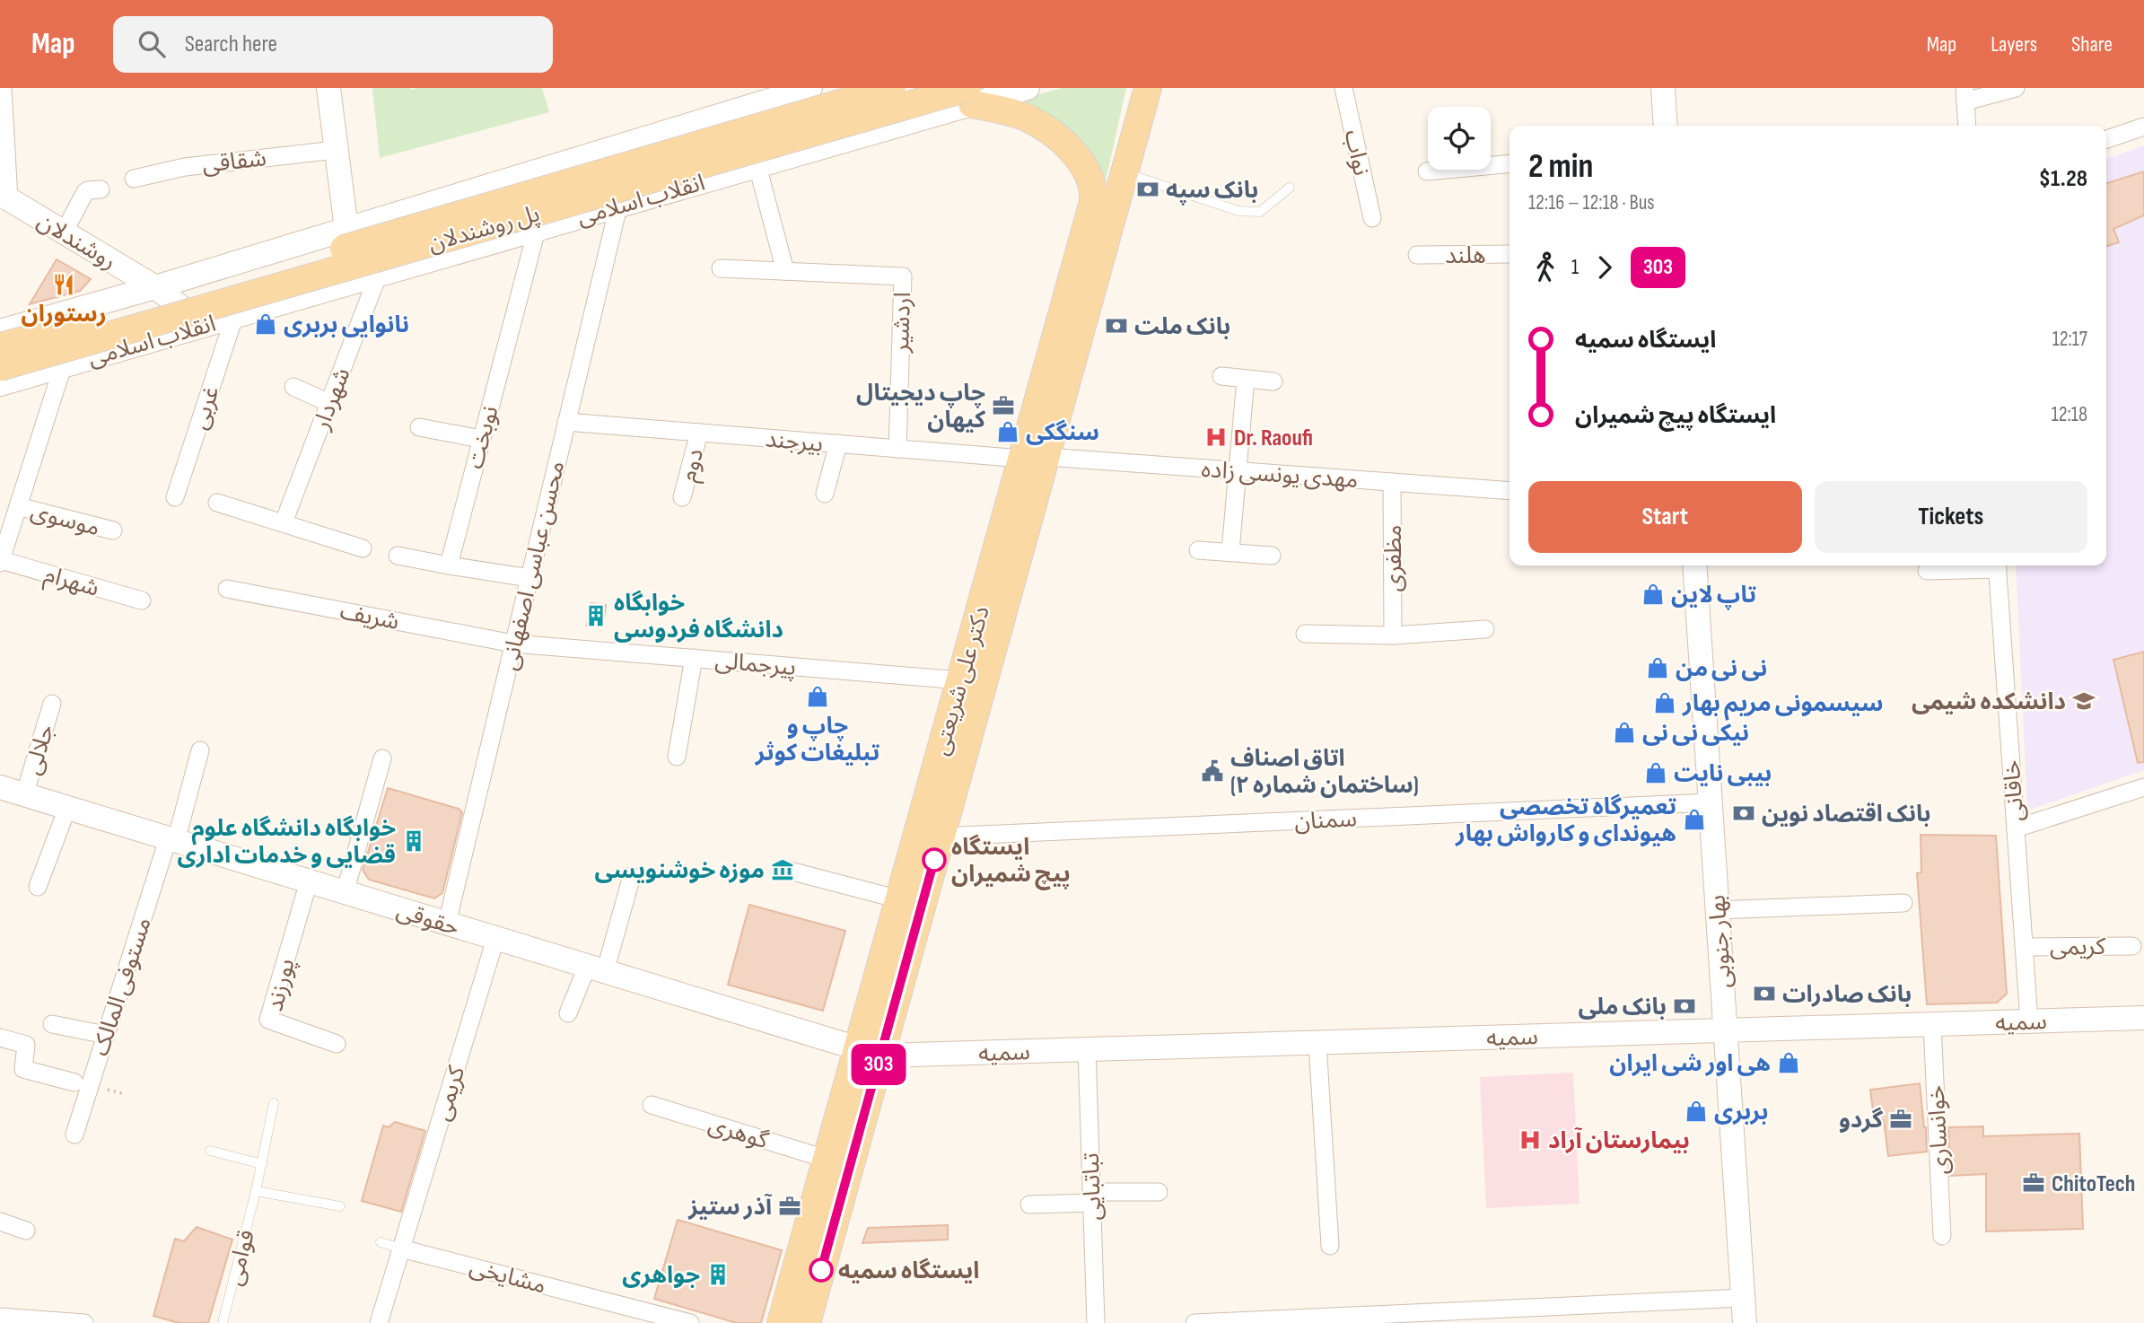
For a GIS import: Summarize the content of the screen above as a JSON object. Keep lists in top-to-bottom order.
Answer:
{
  "streets": {
    "main road": [
      "انقلاب اسلامی",
      "پل روشندلان",
      "روشندلان",
      "دکتر علی شریعتی",
      "حقوقی",
      "بهار جنوبی",
      "سمیه"
    ],
    "street": [
      "نواب",
      "شقاقی",
      "هلند",
      "اردشیر",
      "شهردار",
      "غربی",
      "نوبخت",
      "بیرجند",
      "دوم",
      "مهدی یونسی زاده",
      "موسوی",
      "مظفری",
      "محسن عباسی اصفهانی",
      "شهرام",
      "شریف",
      "پیرجمالی",
      "جلالی",
      "خاقانی",
      "سمنان",
      "کریمی",
      "پورزند",
      "مستوفی المالک",
      "خوانساری",
      "گوهری",
      "تباتبایی",
      "مشایخی"
    ],
    "lane": ["قوامی"]
  },
  "crossings": [
    ["انقلاب اسلامی", "پل روشندلان"],
    ["انقلاب اسلامی", "روشندلان"],
    ["انقلاب اسلامی", "شهردار"],
    ["انقلاب اسلامی", "غربی"],
    ["انقلاب اسلامی", "نوبخت"],
    ["انقلاب اسلامی", "محسن عباسی اصفهانی"],
    ["انقلاب اسلامی", "دکتر علی شریعتی"],
    ["پل روشندلان", "دکتر علی شریعتی"],
    ["اردشیر", "بیرجند"],
    ["بیرجند", "دوم"],
    ["بیرجند", "مهدی یونسی زاده"],
    ["بیرجند", "محسن عباسی اصفهانی"],
    ["بیرجند", "دکتر علی شریعتی"],
    ["مهدی یونسی زاده", "مظفری"],
    ["مهدی یونسی زاده", "دکتر علی شریعتی"],
    ["محسن عباسی اصفهانی", "شریف"],
    ["محسن عباسی اصفهانی", "پیرجمالی"],
    ["محسن عباسی اصفهانی", "حقوقی"],
    ["شریف", "پیرجمالی"],
    ["پیرجمالی", "دکتر علی شریعتی"],
    ["دکتر علی شریعتی", "سمنان"],
    ["دکتر علی شریعتی", "حقوقی"],
    ["دکتر علی شریعتی", "سمیه"],
    ["دکتر علی شریعتی", "گوهری"],
    ["جلالی", "حقوقی"],
    ["خاقانی", "کریمی"],
    ["خاقانی", "سمیه"],
    ["سمنان", "بهار جنوبی"],
    ["حقوقی", "کریمی"],
    ["حقوقی", "پورزند"],
    ["حقوقی", "مستوفی المالک"],
    ["حقوقی", "سمیه"],
    ["بهار جنوبی", "سمیه"],
    ["کریمی", "مشایخی"],
    ["سمیه", "خوانساری"],
    ["سمیه", "تباتبایی"]
  ],
  "places": {
    "bank": [
      "بانک سپه",
      "بانک ملت",
      "بانک اقتصاد نوین",
      "بانک صادرات",
      "بانک ملی"
    ],
    "restaurant": ["رستوران"],
    "shop": [
      "نانوایی بربری",
      "سنگکی",
      "تاپ لاین",
      "نی نی من",
      "چاپ و تبلیغات کوثر",
      "سیسمونی مریم بهار",
      "نیکی نی نی",
      "بیبی نایت",
      "تعمیرگاه تخصصی هیوندای و کارواش بهار",
      "هی اور شی ایران",
      "بربری"
    ],
    "office": [
      "چاپ دیجیتال کیهان",
      "گردو",
      "ChitoTech",
      "آذر ستیز"
    ],
    "hospital": ["Dr. Raoufi", "بیمارستان آراد"],
    "building": ["خوابگاه دانشگاه فردوسی", "خوابگاه دانشگاه علوم قضایی و خدمات اداری", "جواهری"],
    "school or university": ["دانشکده شیمی"],
    "public building": ["اتاق اصناف (ساختمان شماره ۲)"],
    "other": ["ایستگاه پیچ شمیران", "ایستگاه سمیه"],
    "museum": ["موزه خوشنویسی"]
  },
  "lines": ["bus line 303"],
  "page": {
    "header": "Map",
    "search": "Search here",
    "nav": ["Map", "Layers", "Share"],
    "on_map": "303",
    "heading": ["2 min", "12:16 – 12:18 · Bus", "$1.28"],
    "legs": ["1", "303"],
    "list": [
      {
        "name": "ایستگاه سمیه",
        "value": "12:17"
      },
      {
        "name": "ایستگاه پیچ شمیران",
        "value": "12:18"
      }
    ],
    "buttons": ["Start", "Tickets"]
  }
}
